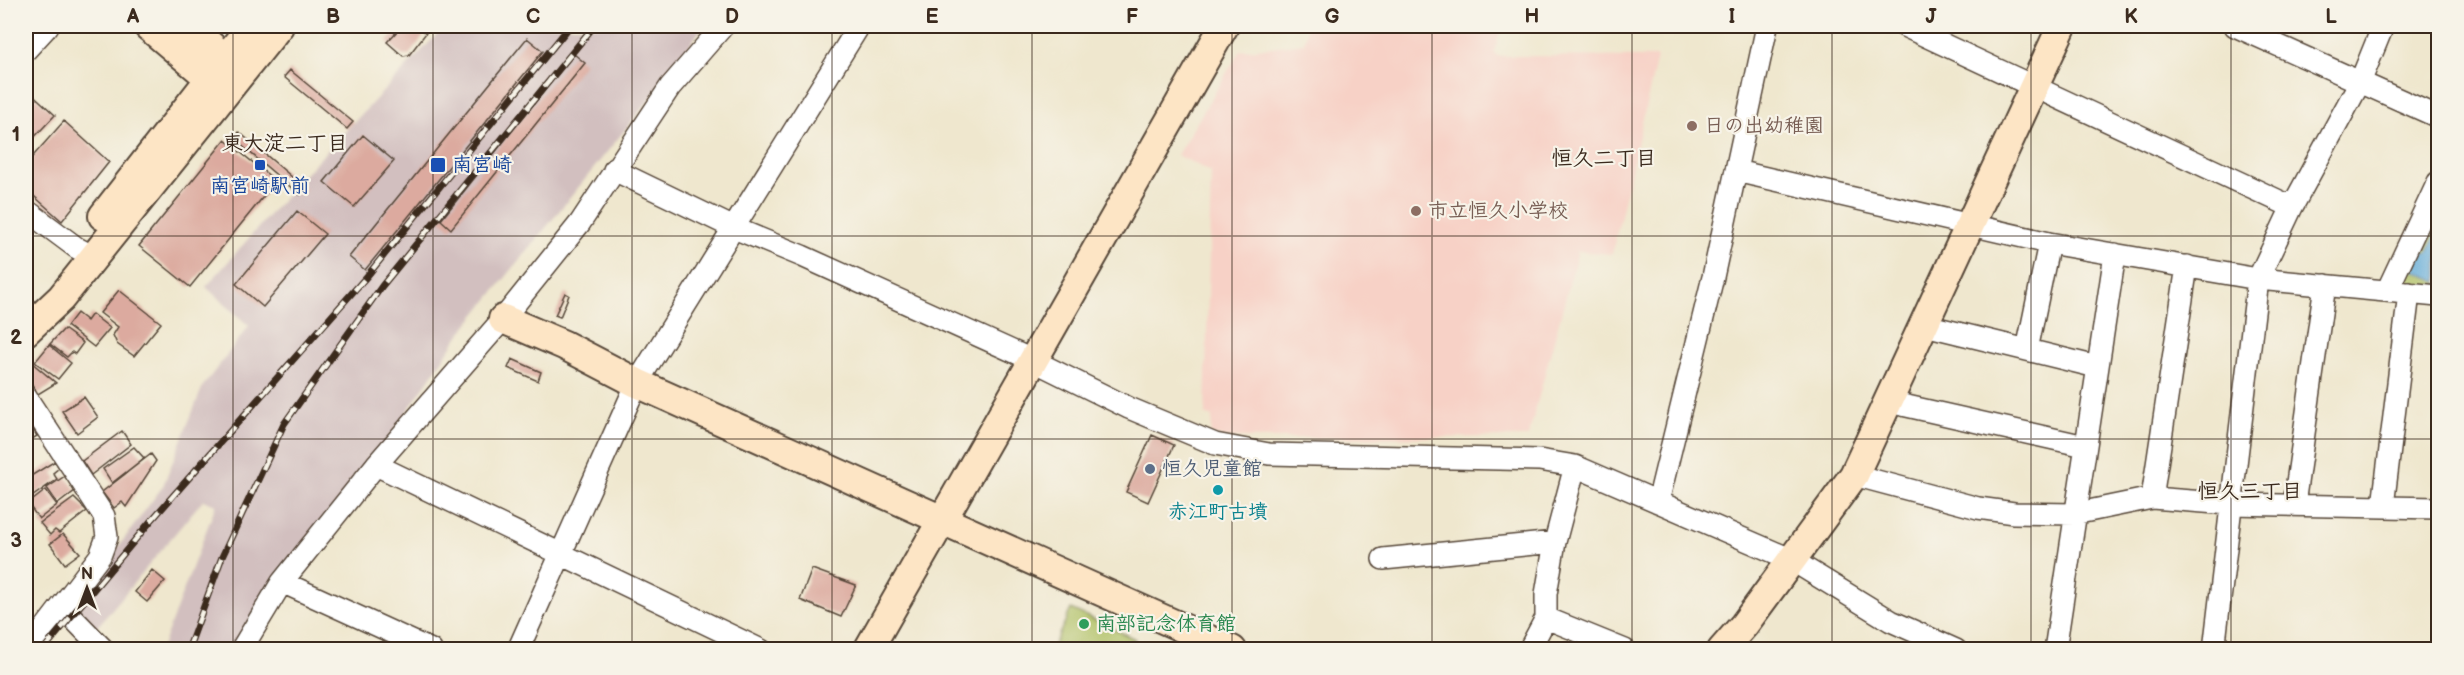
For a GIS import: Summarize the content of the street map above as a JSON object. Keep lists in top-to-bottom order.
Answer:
{
  "districts": ["東大淀二丁目", "恒久二丁目", "恒久三丁目"],
  "places": {
    "other": [
      "日の出幼稚園",
      "市立恒久小学校",
      "恒久児童館",
      "赤江町古墳",
      "南部記念体育館"
    ],
    "transit": ["南宮崎駅前", "南宮崎"]
  },
  "north": "top",
  "grid": {
    "columns": [
      "A",
      "B",
      "C",
      "D",
      "E",
      "F",
      "G",
      "H",
      "I",
      "J",
      "K",
      "L"
    ],
    "rows": ["1", "2", "3"]
  }
}
